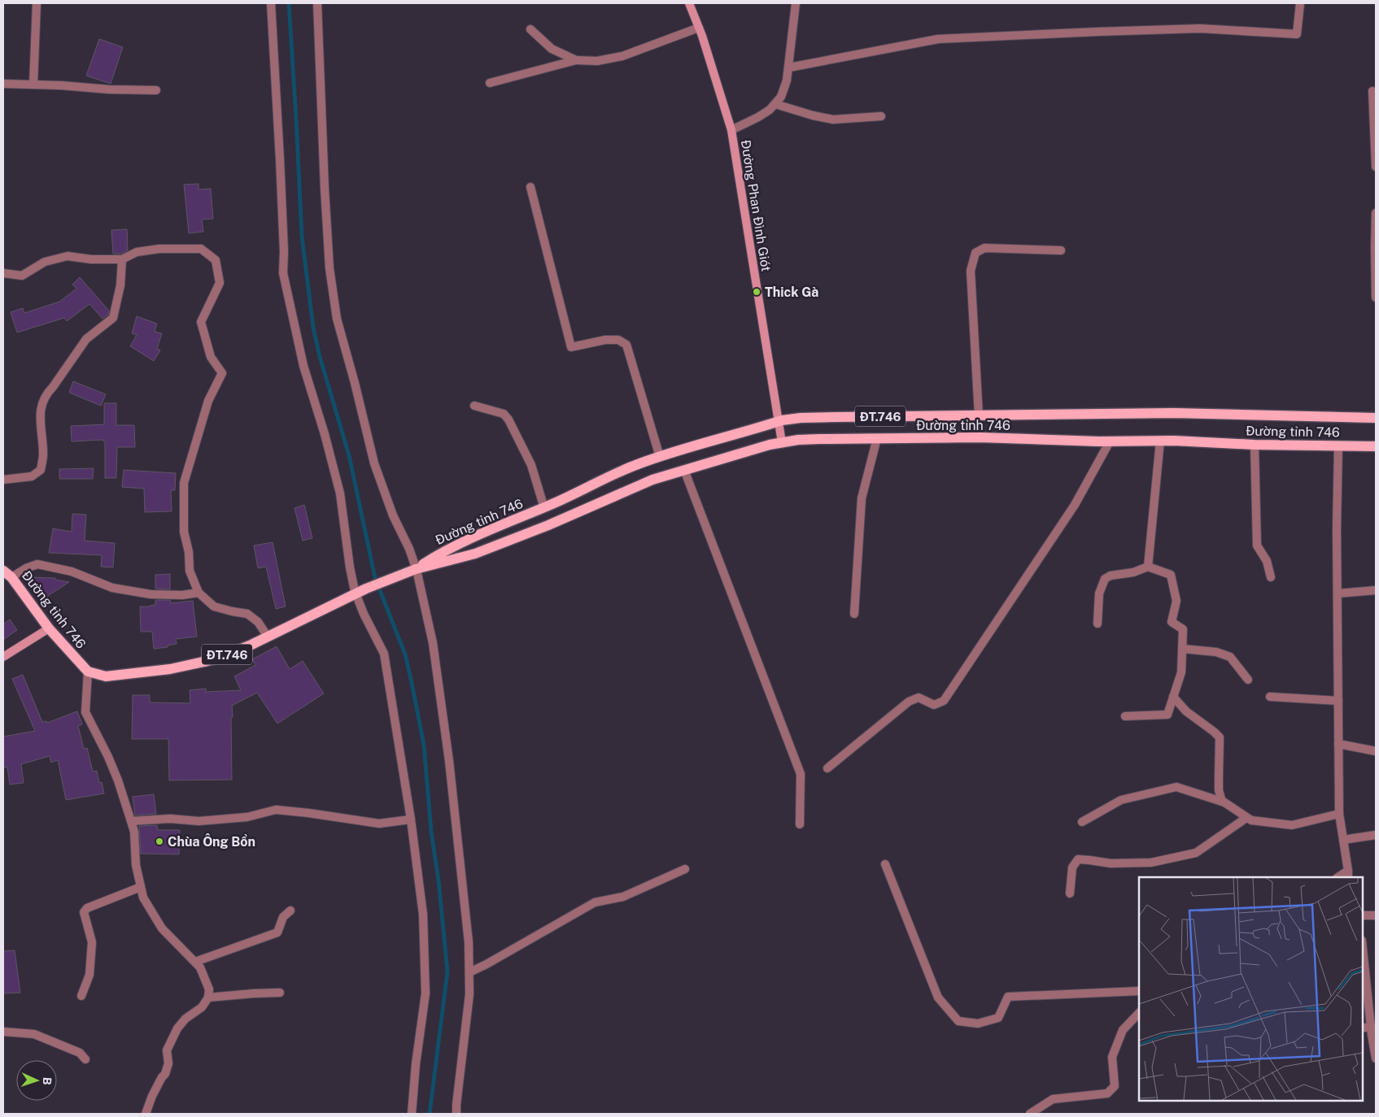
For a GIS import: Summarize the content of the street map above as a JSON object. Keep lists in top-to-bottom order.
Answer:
{
  "streets": {
    "main road": ["ĐT.746", "Đường tỉnh 746"],
    "street": ["Đường Phan Đình Giót"]
  },
  "crossings": [
    ["Đường Phan Đình Giót", "Đường tỉnh 746"],
    ["ĐT.746", "Đường tỉnh 746"]
  ],
  "places": ["Thick Gà", "Chùa Ông Bổn"],
  "north": "right"
}
